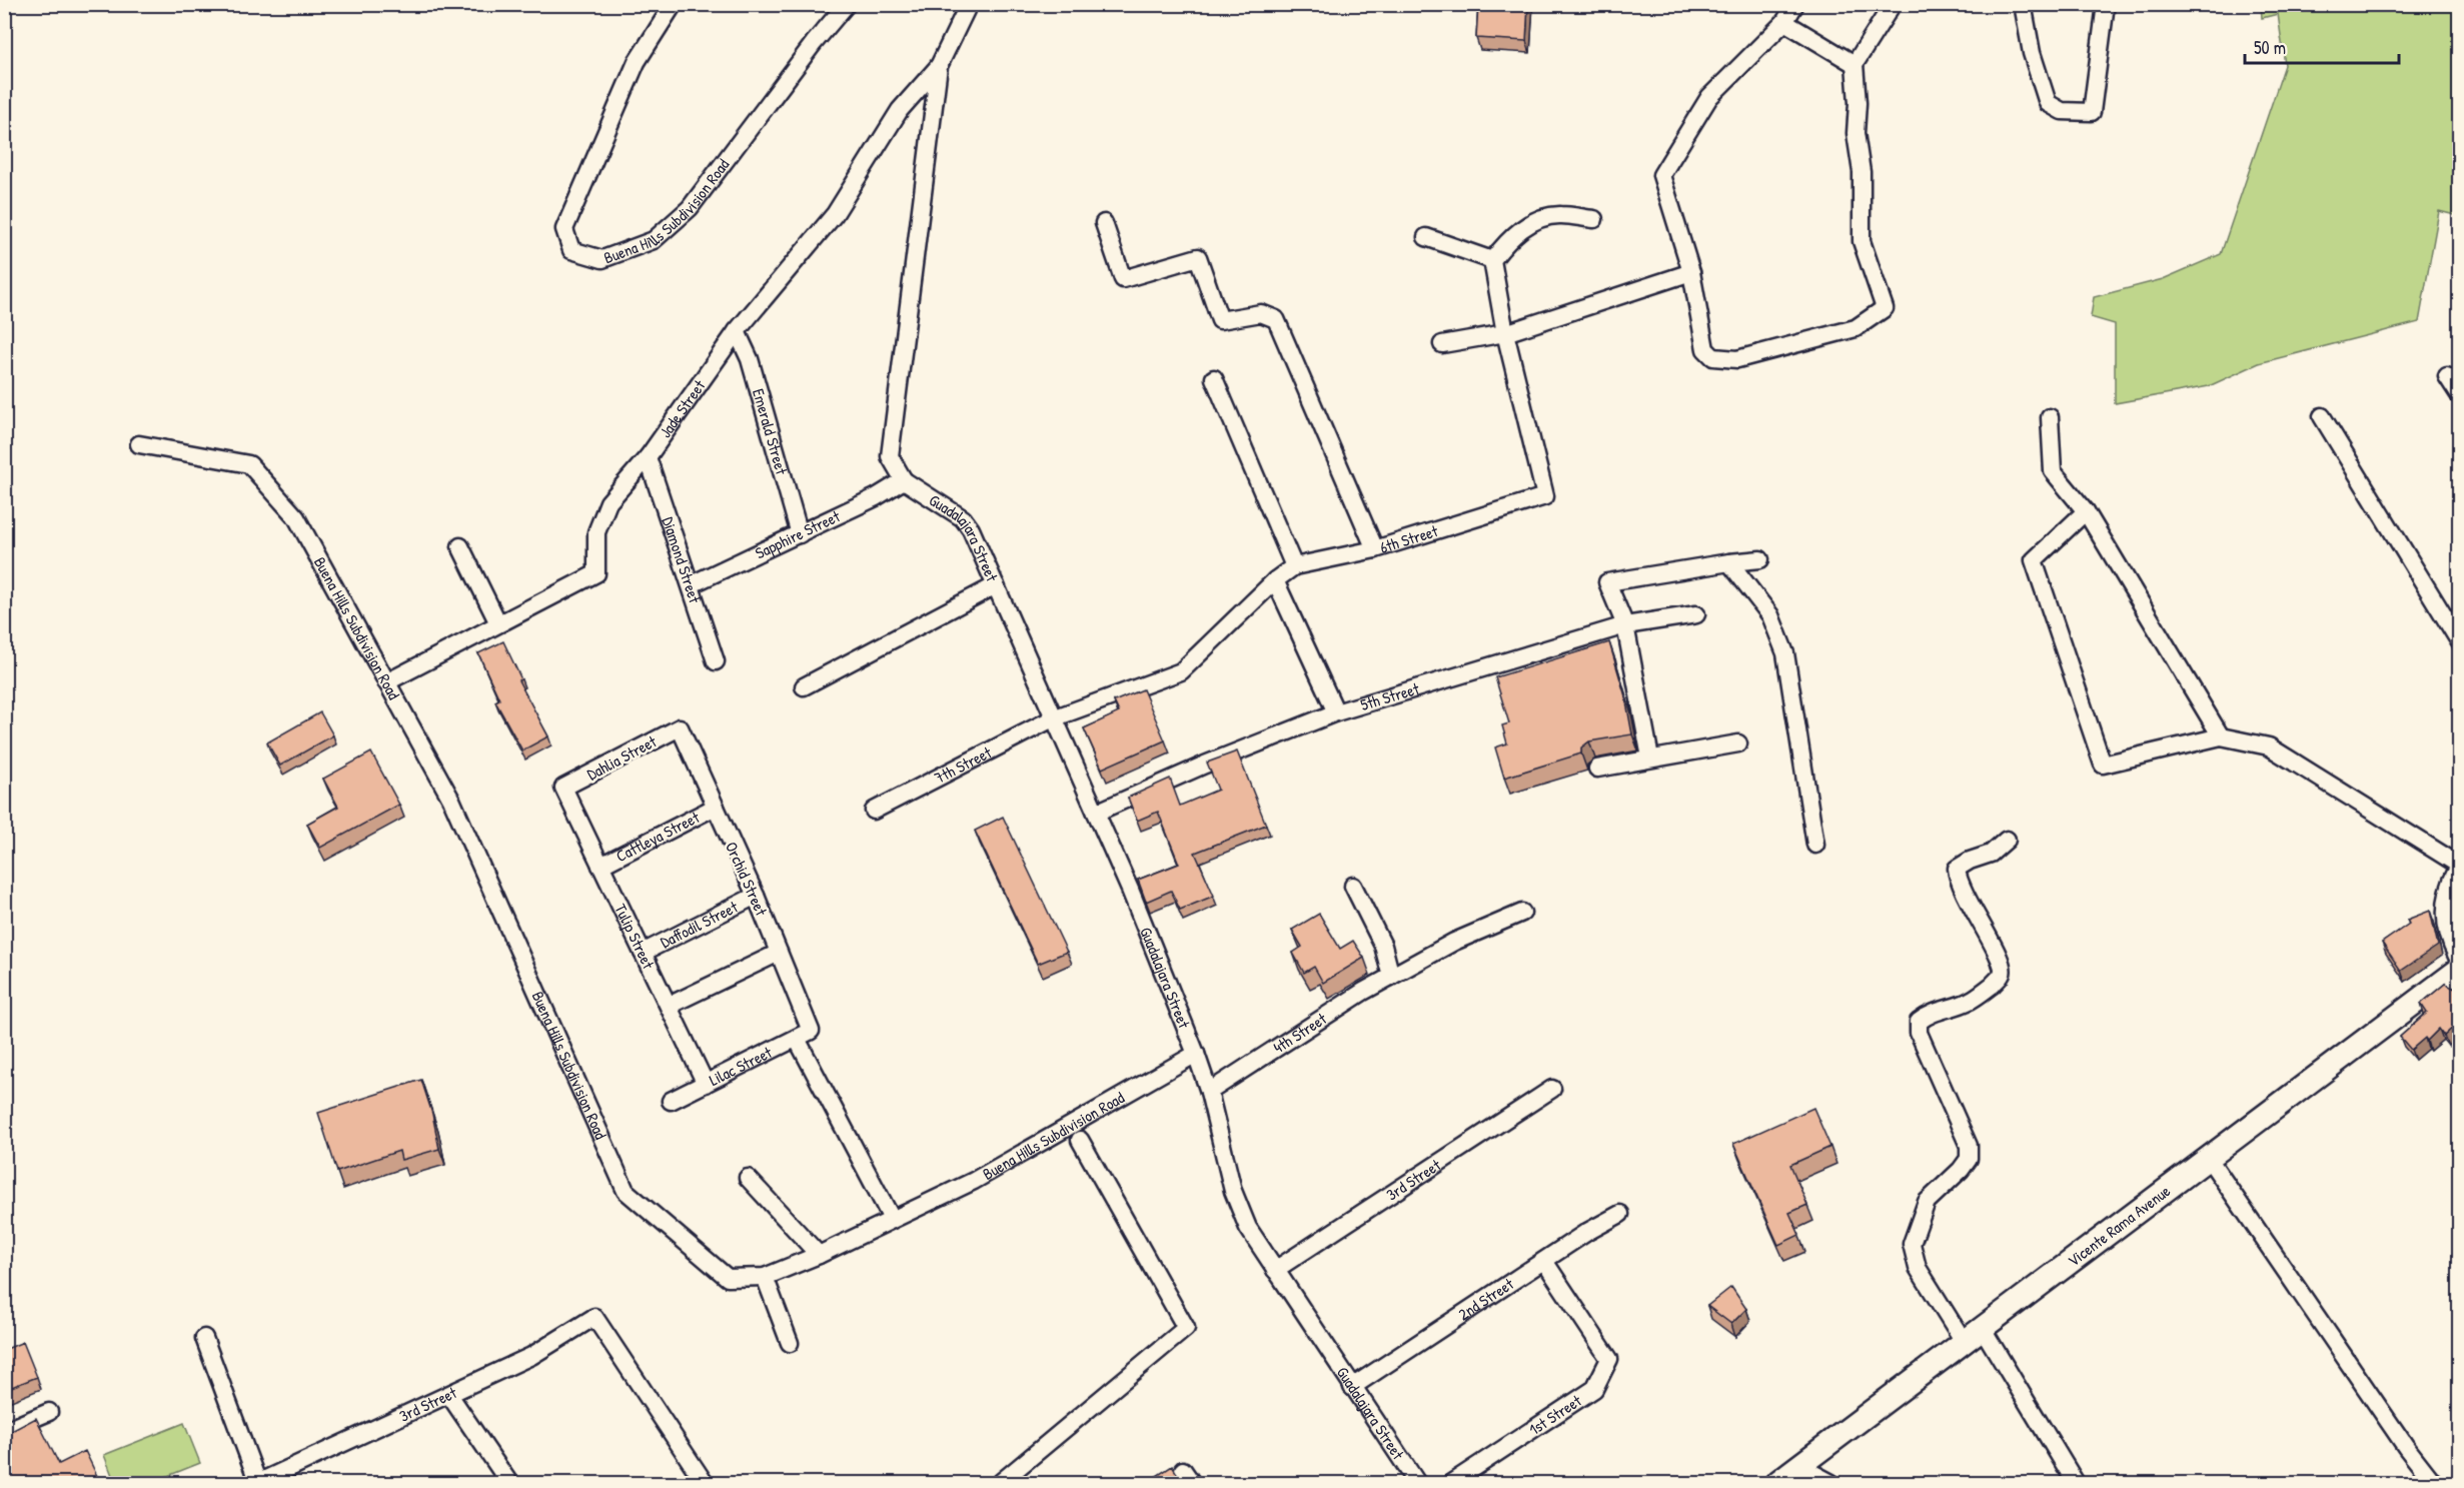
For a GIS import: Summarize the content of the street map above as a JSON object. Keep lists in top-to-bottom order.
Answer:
{
  "streets": {
    "main road": ["Vicente Rama Avenue"],
    "street": [
      "Buena Hills Subdivision Road",
      "Jade Street",
      "Emerald Street",
      "Sapphire Street",
      "6th Street",
      "Guadalajara Street",
      "Diamond Street",
      "5th Street",
      "Dahlia Street",
      "7th Street",
      "Cattleya Street",
      "Orchid Street",
      "Daffodil Street",
      "Tulip Street",
      "4th Street",
      "Lilac Street",
      "3rd Street",
      "2nd Street",
      "1st Street"
    ]
  },
  "crossings": [
    ["Buena Hills Subdivision Road", "Jade Street"],
    ["Buena Hills Subdivision Road", "Guadalajara Street"],
    ["Buena Hills Subdivision Road", "Orchid Street"],
    ["Jade Street", "Emerald Street"],
    ["Jade Street", "Diamond Street"],
    ["Emerald Street", "Sapphire Street"],
    ["Sapphire Street", "Guadalajara Street"],
    ["Sapphire Street", "Diamond Street"],
    ["6th Street", "Guadalajara Street"],
    ["6th Street", "7th Street"],
    ["Guadalajara Street", "5th Street"],
    ["Guadalajara Street", "7th Street"],
    ["Guadalajara Street", "4th Street"],
    ["Guadalajara Street", "3rd Street"],
    ["Guadalajara Street", "2nd Street"],
    ["Dahlia Street", "Orchid Street"],
    ["Dahlia Street", "Tulip Street"],
    ["Cattleya Street", "Orchid Street"],
    ["Cattleya Street", "Tulip Street"],
    ["Orchid Street", "Daffodil Street"],
    ["Orchid Street", "Lilac Street"],
    ["Daffodil Street", "Tulip Street"],
    ["Tulip Street", "Lilac Street"],
    ["2nd Street", "1st Street"]
  ],
  "scale_bar": "50 m"
}
